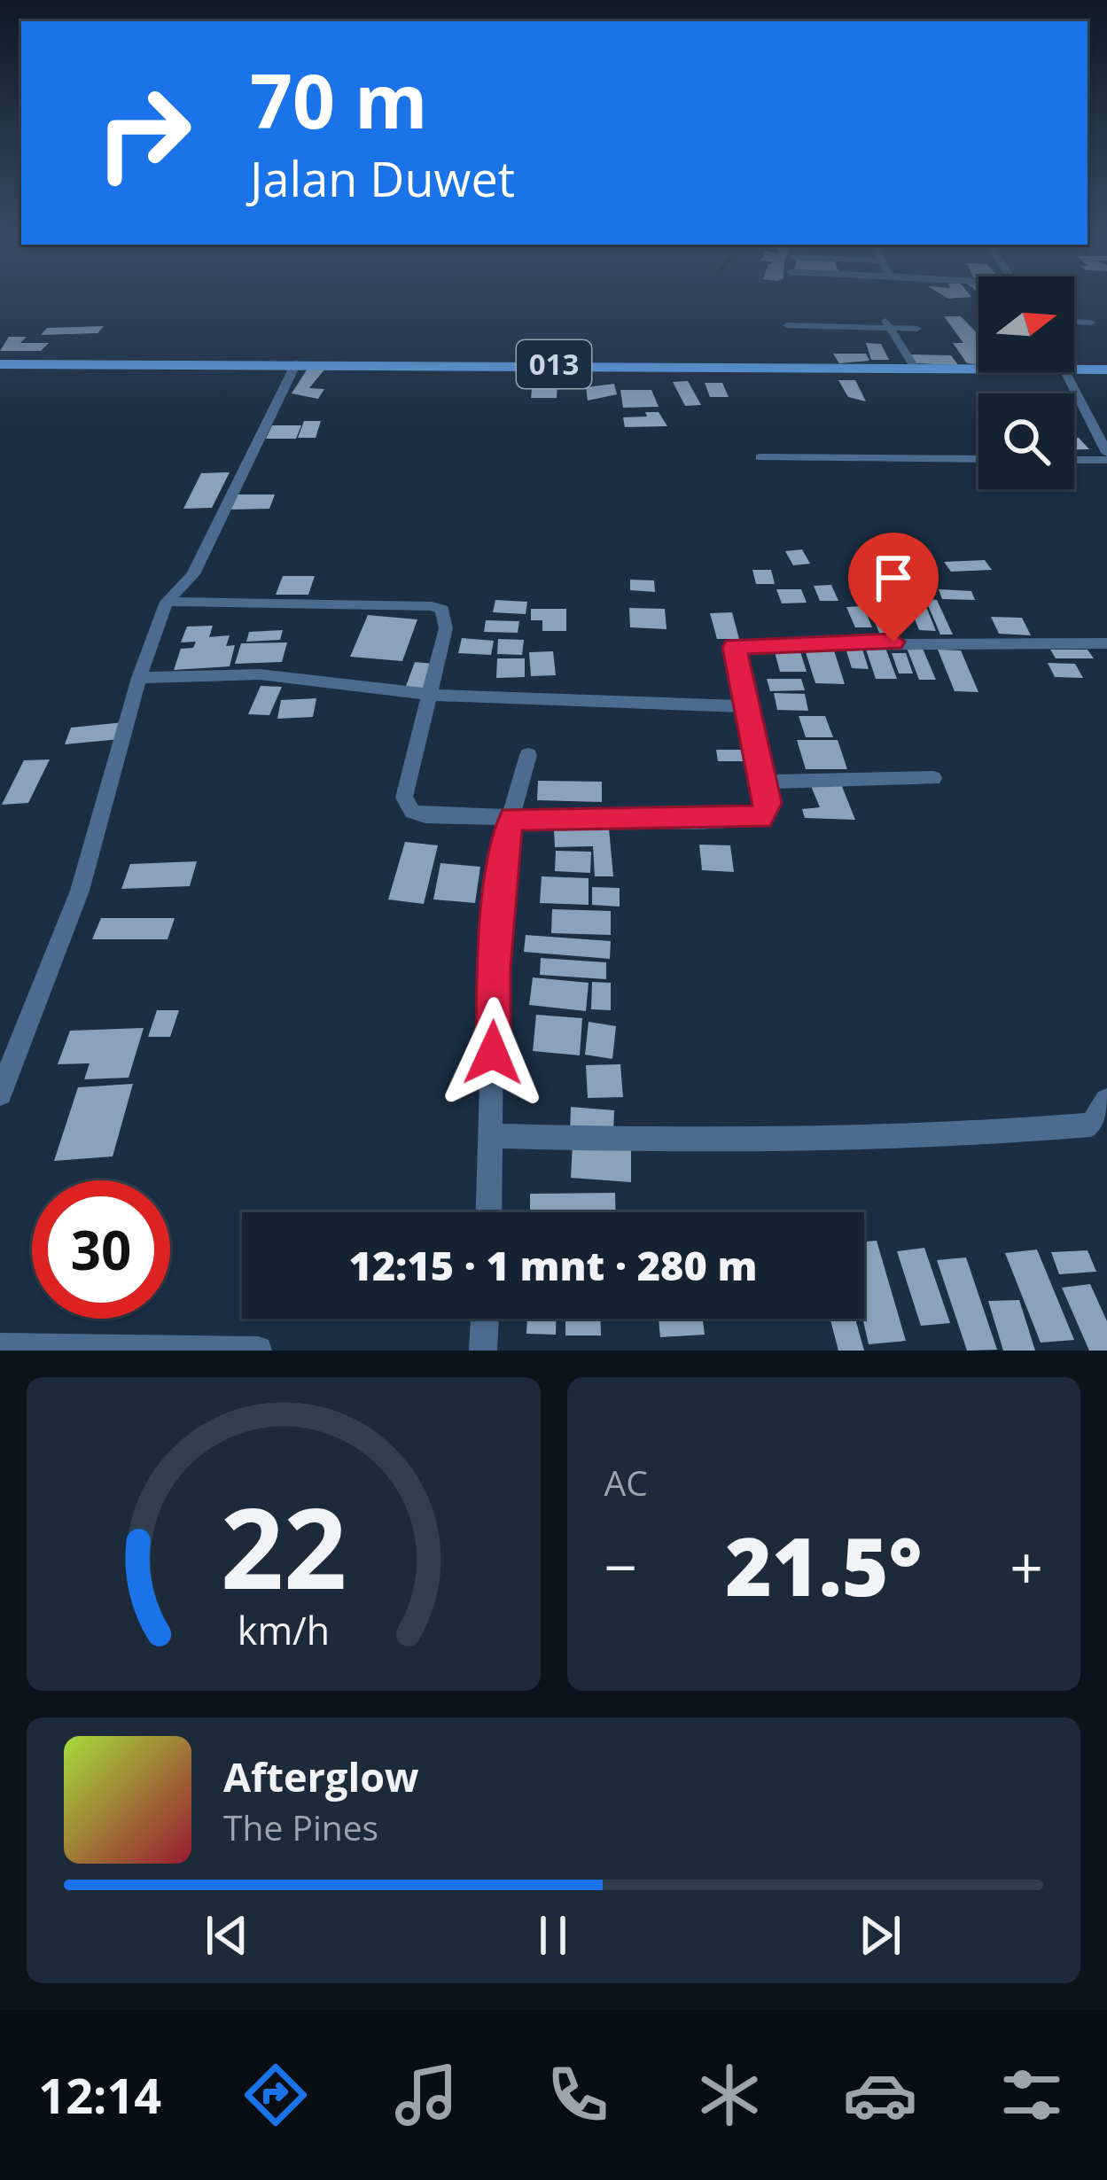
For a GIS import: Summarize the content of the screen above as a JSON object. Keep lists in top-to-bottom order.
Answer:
{
  "streets": {
    "main road": ["013"]
  },
  "north": "right",
  "page": {
    "turn": ["70 m", "Jalan Duwet"],
    "limit": "30",
    "trip": "12:15 · 1 mnt · 280 m",
    "tile": "AC",
    "heat": ["−", "21.5°", "+"],
    "song": ["Afterglow", "The Pines"],
    "tabs": "12:14",
    "gauge": ["22", "km/h"]
  }
}
